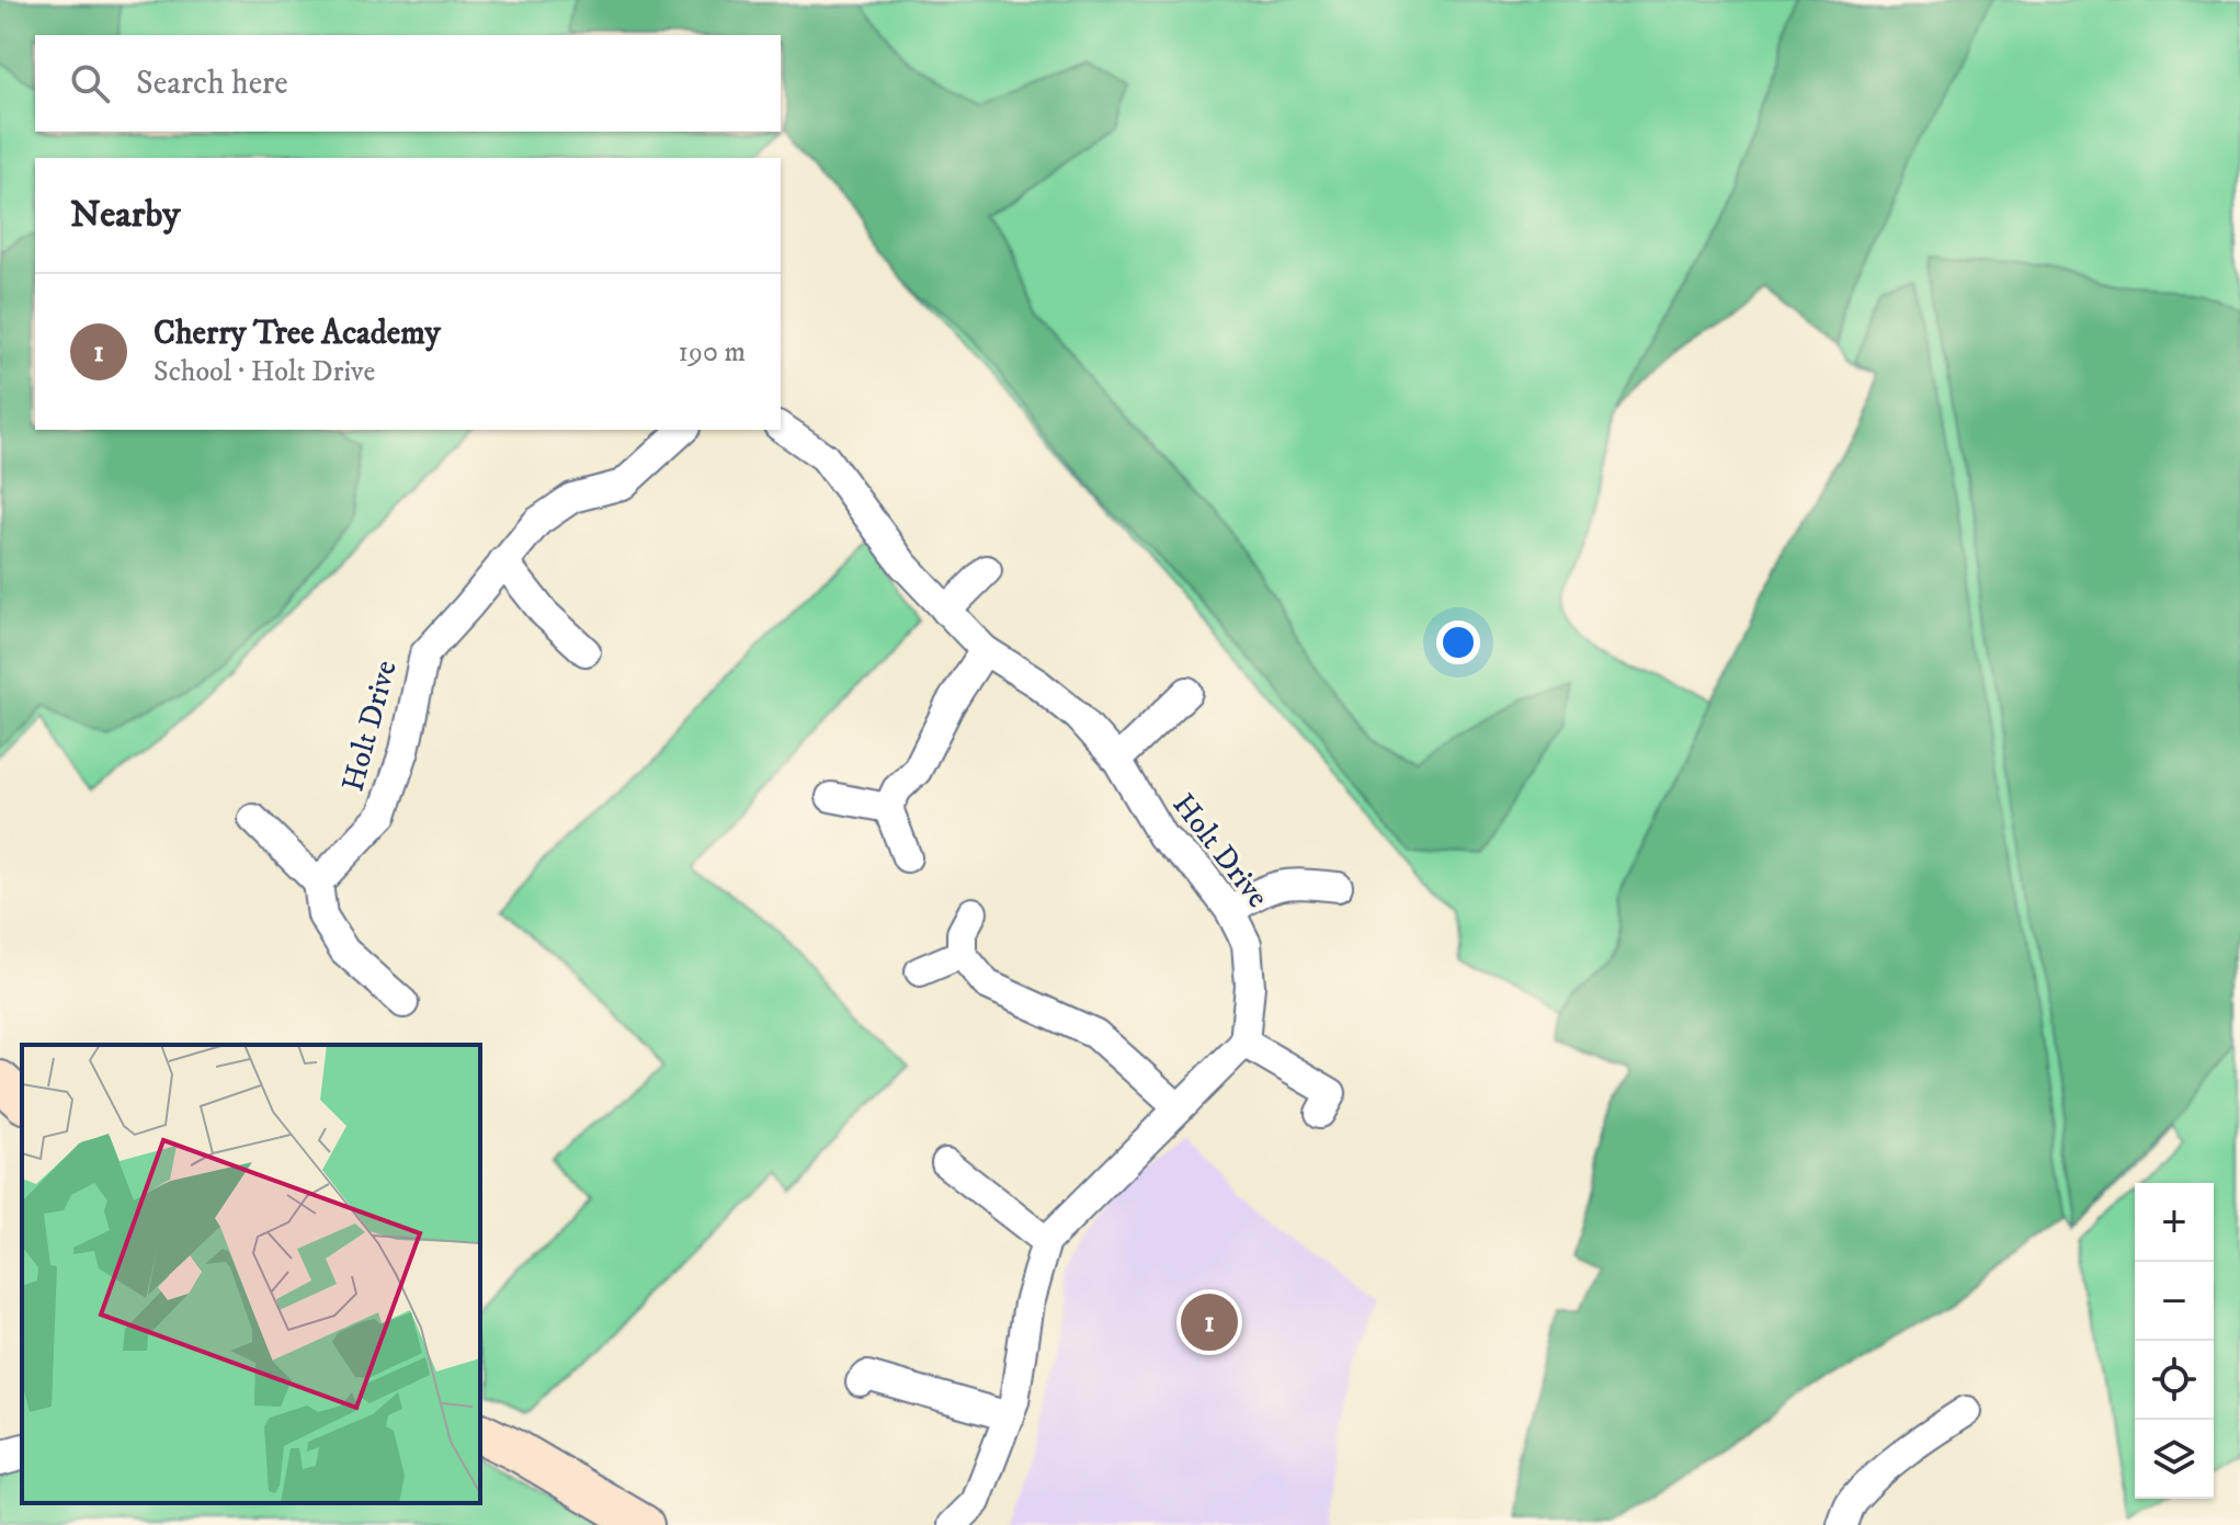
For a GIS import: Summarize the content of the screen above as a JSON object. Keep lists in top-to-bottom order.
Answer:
{
  "streets": {
    "street": ["Holt Drive"]
  },
  "page": {
    "search": "Search here",
    "heading": "Nearby",
    "list": [
      {
        "mark": "1",
        "name": "Cherry Tree Academy",
        "note": "School · Holt Drive",
        "value": "190 m"
      }
    ],
    "map_buttons": ["+", "−"],
    "pins": "1"
  }
}
